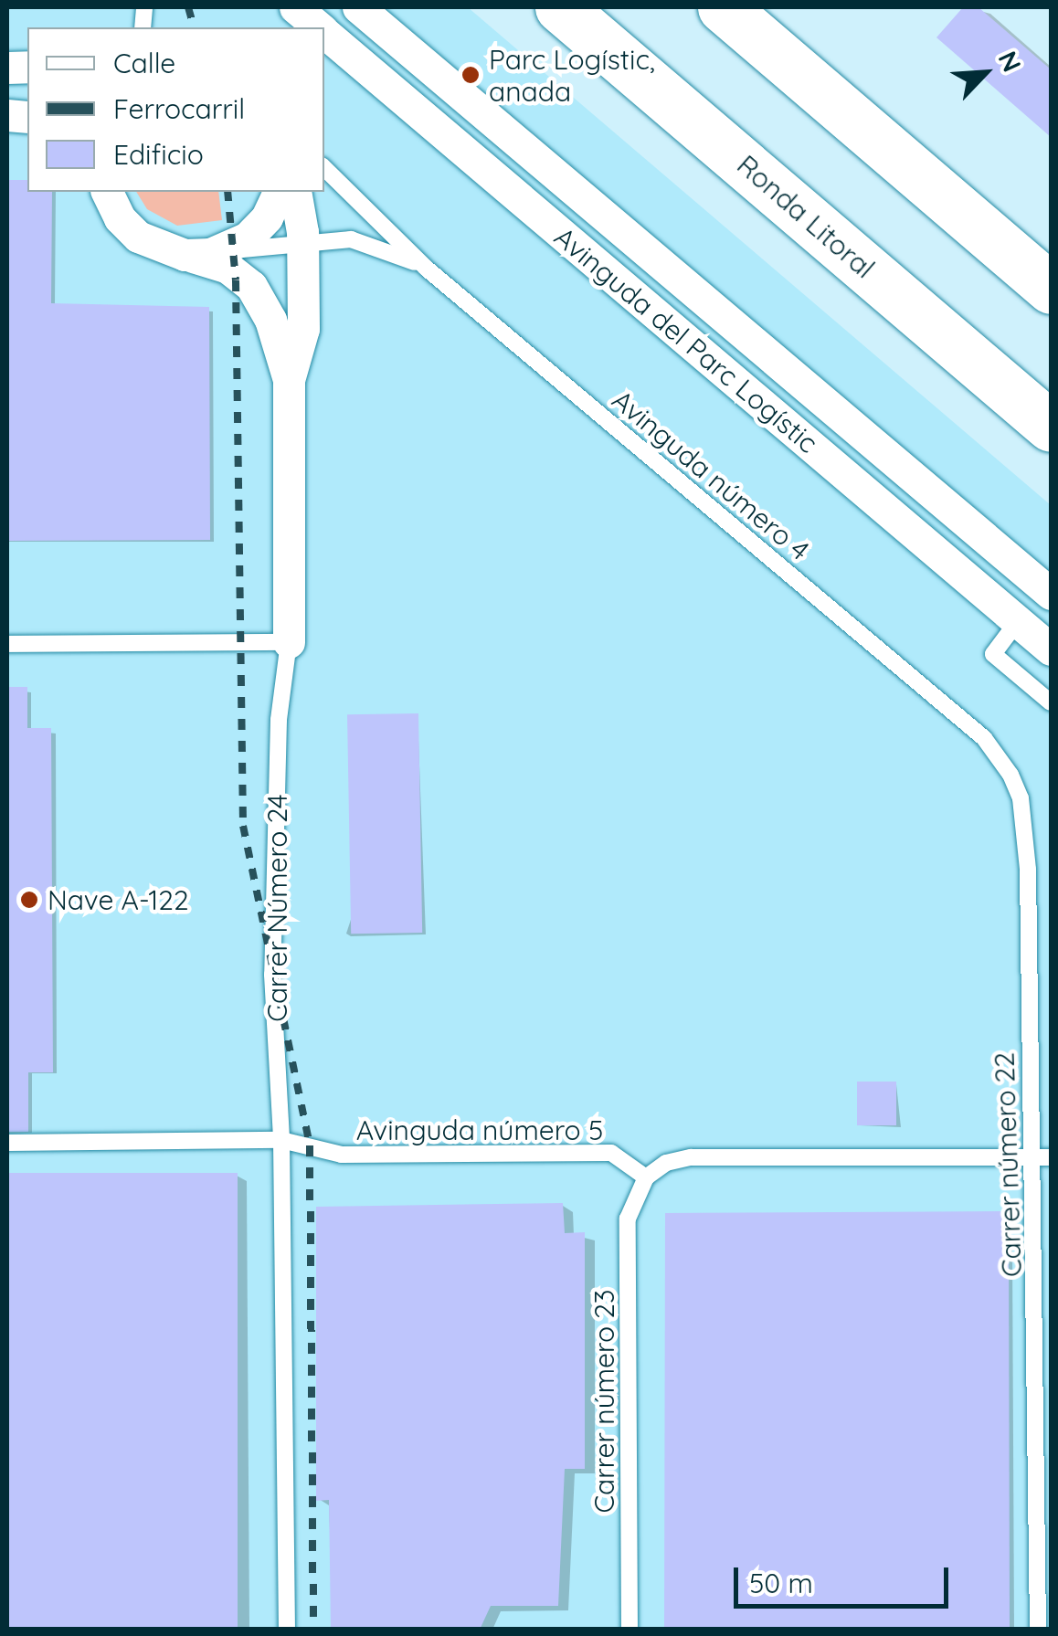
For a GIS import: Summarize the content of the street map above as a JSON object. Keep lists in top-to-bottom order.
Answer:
{
  "streets": {
    "highway": ["Ronda Litoral"],
    "street": ["Avinguda del Parc Logístic", "Carrer Número 24"],
    "lane": [
      "Avinguda número 4",
      "Avinguda número 5",
      "Carrer número 22",
      "Carrer número 23"
    ]
  },
  "crossings": [
    ["Avinguda número 4", "Carrer Número 24"],
    ["Avinguda número 4", "Carrer número 22"],
    ["Carrer Número 24", "Avinguda número 5"],
    ["Avinguda número 5", "Carrer número 23"]
  ],
  "places": ["Parc Logístic, anada", "Nave A-122"],
  "legend": ["Calle", "Ferrocarril", "Edificio"],
  "scale_bar": "50 m",
  "north": "top right"
}
